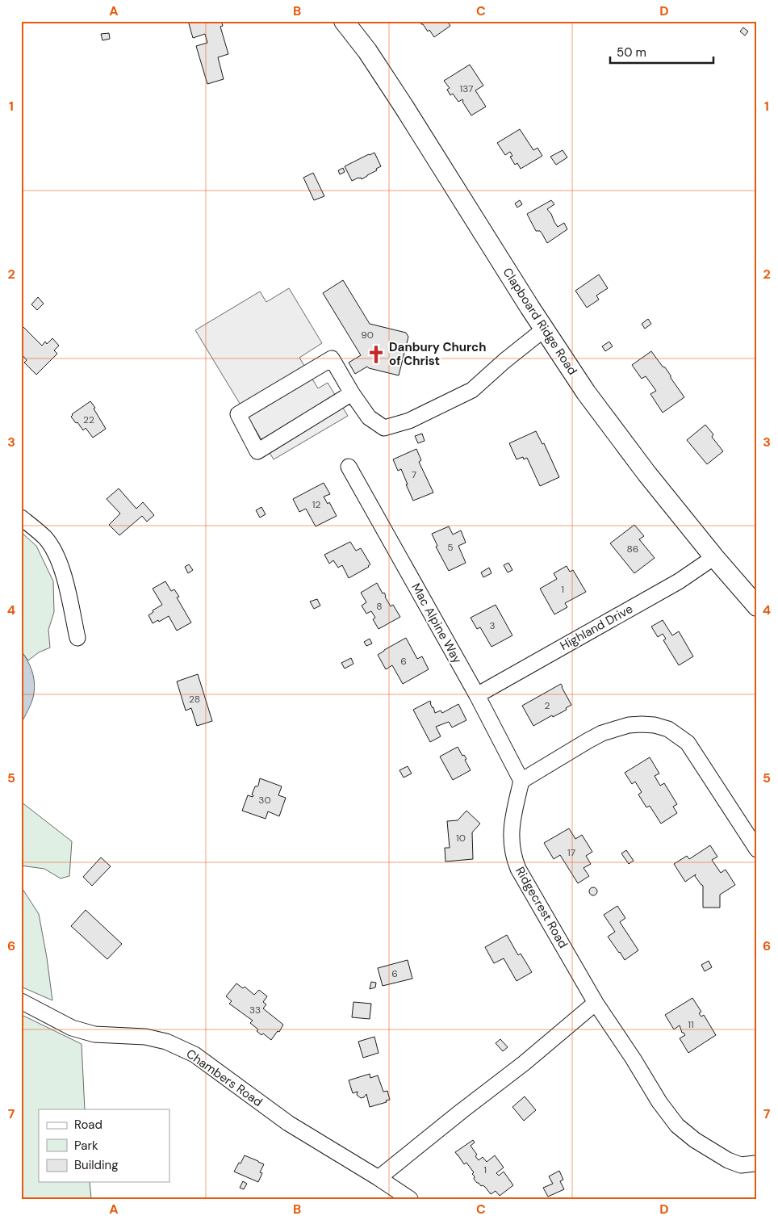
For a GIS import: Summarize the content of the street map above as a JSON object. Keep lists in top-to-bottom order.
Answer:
{
  "streets": {
    "main road": ["Clapboard Ridge Road"],
    "street": [
      "Mac Alpine Way",
      "Highland Drive",
      "Ridgecrest Road",
      "Chambers Road"
    ]
  },
  "crossings": [
    ["Clapboard Ridge Road", "Highland Drive"],
    ["Mac Alpine Way", "Highland Drive"],
    ["Mac Alpine Way", "Ridgecrest Road"]
  ],
  "places": {
    "church": ["Danbury Church of Christ"]
  },
  "house_numbers": [
    "137",
    "90",
    "22",
    "7",
    "12",
    "5",
    "86",
    "1",
    "8",
    "3",
    "6",
    "28",
    "2",
    "30",
    "10",
    "17",
    "6",
    "33",
    "11",
    "1"
  ],
  "legend": ["Road", "Park", "Building"],
  "scale_bar": "50 m",
  "grid": {
    "columns": [
      "A",
      "B",
      "C",
      "D"
    ],
    "rows": [
      "1",
      "2",
      "3",
      "4",
      "5",
      "6",
      "7"
    ]
  }
}
